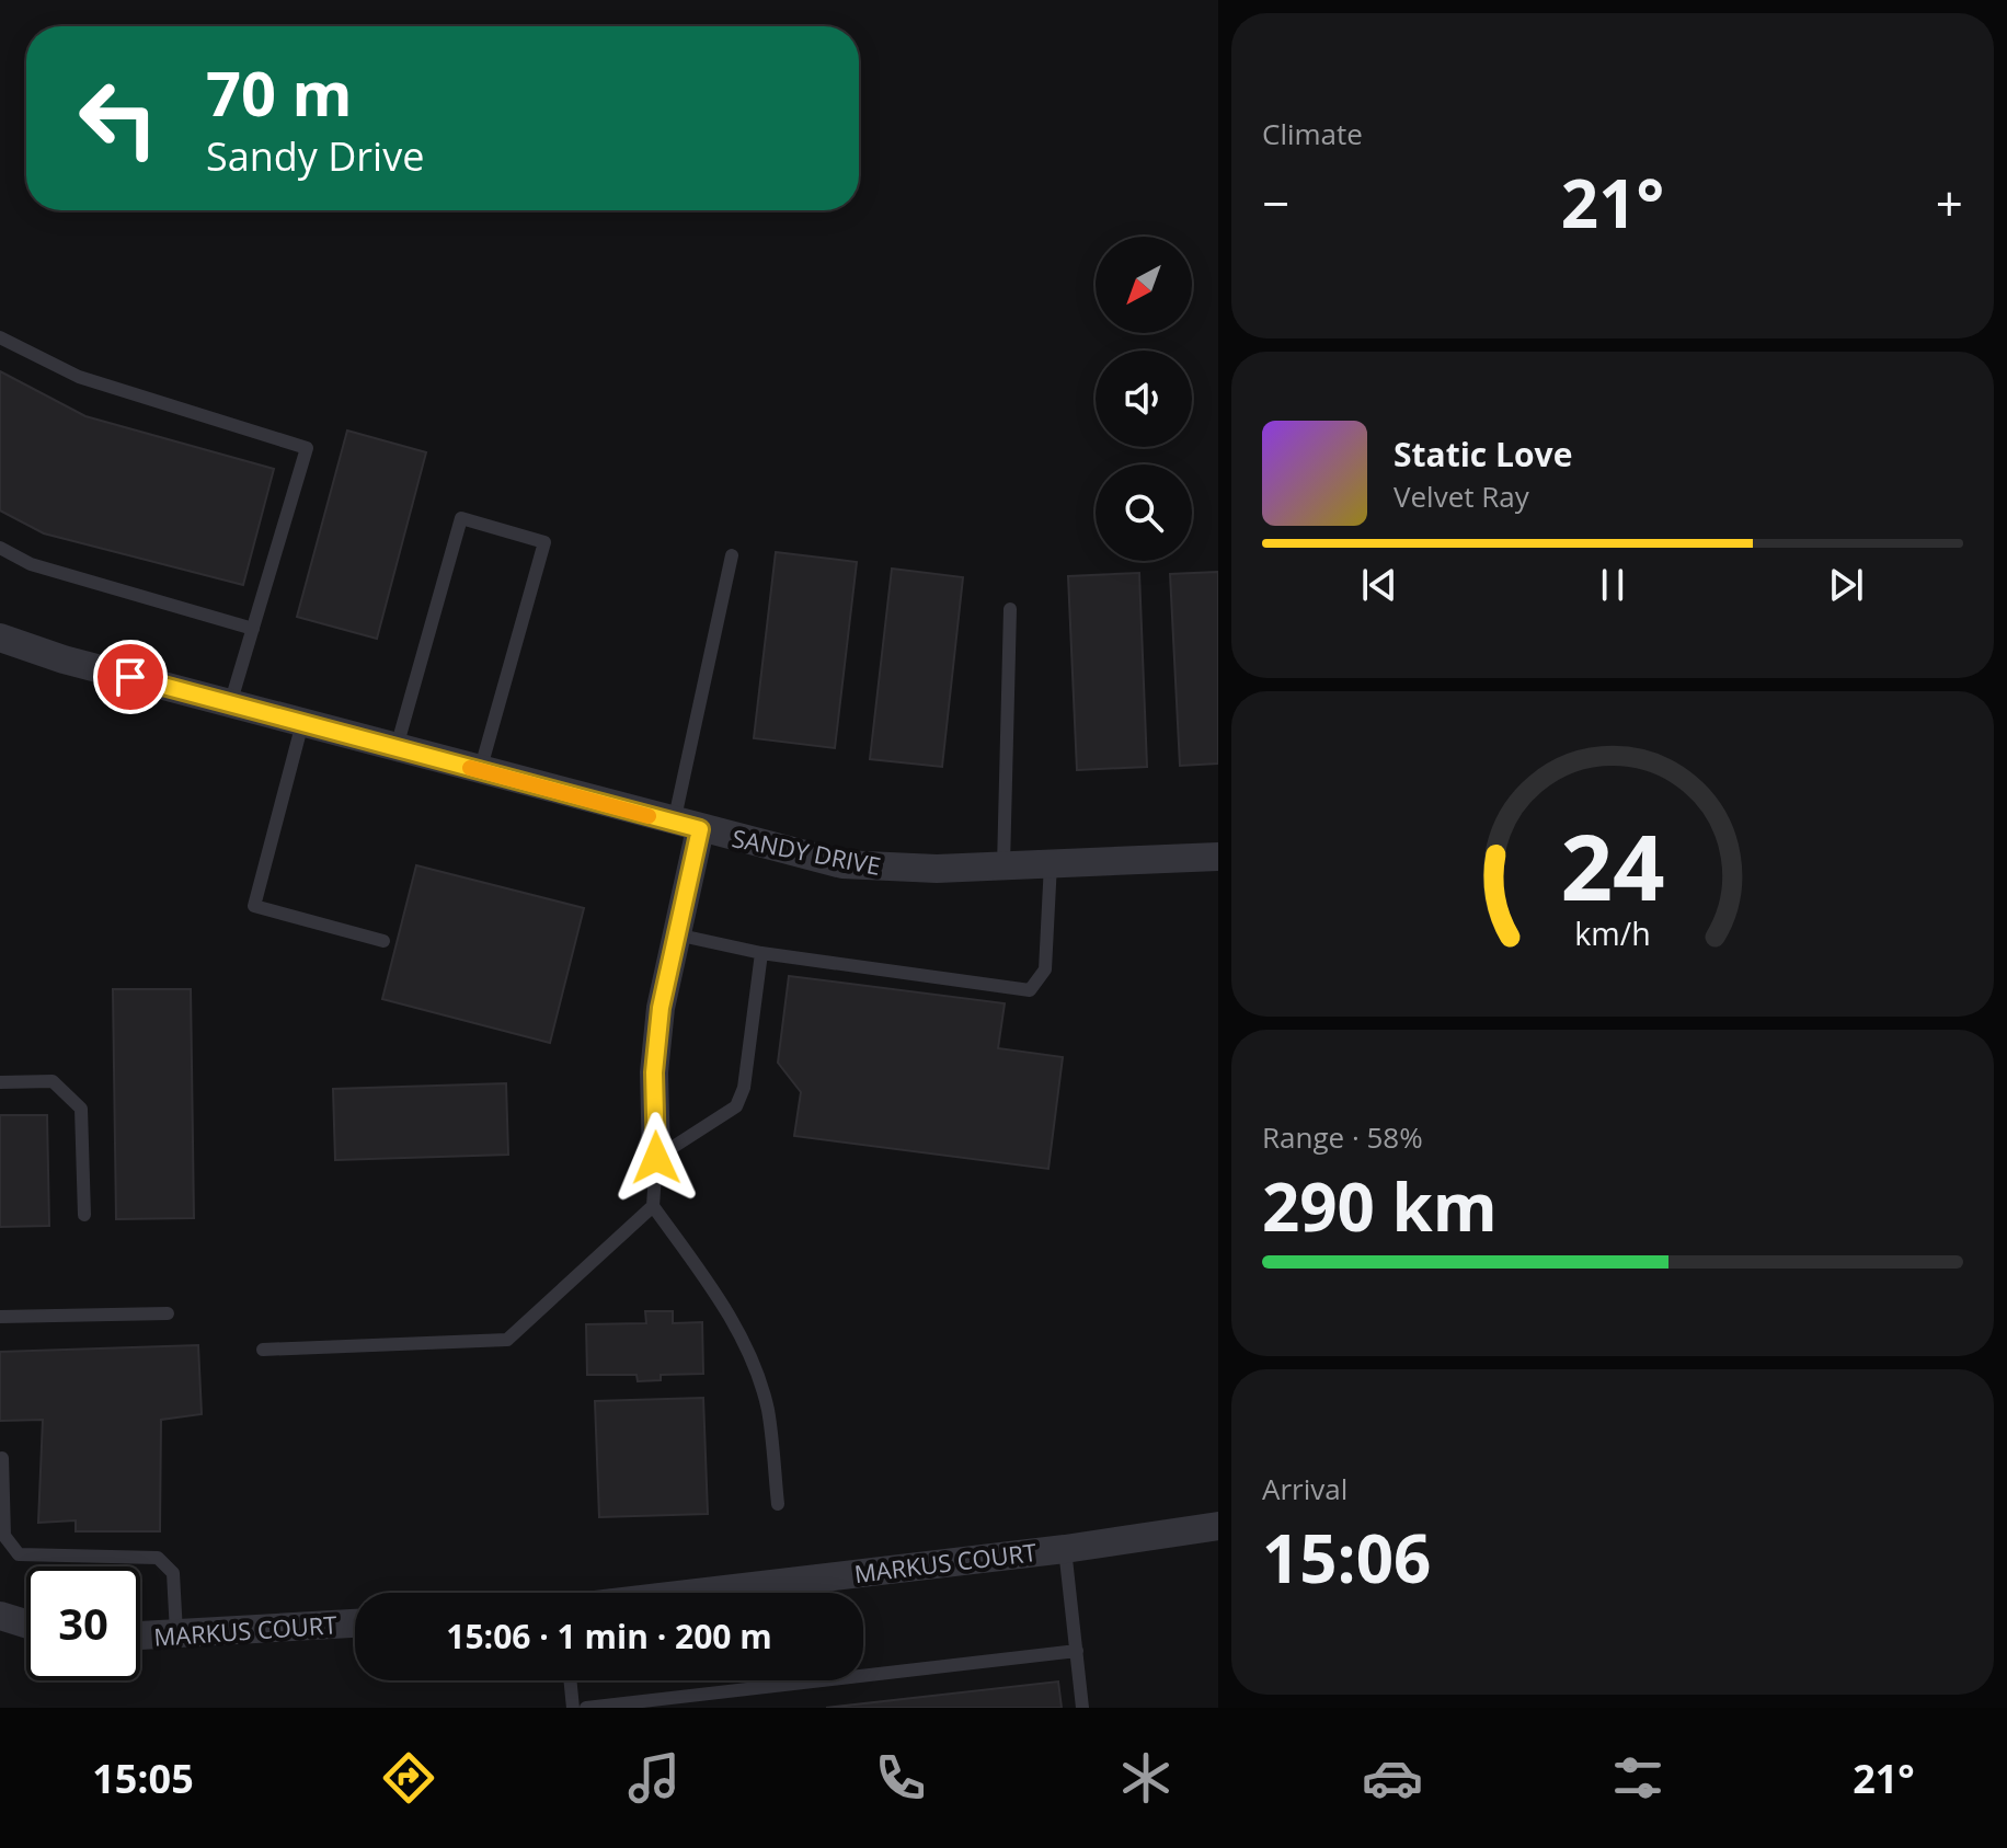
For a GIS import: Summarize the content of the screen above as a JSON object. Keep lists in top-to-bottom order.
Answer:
{
  "streets": {
    "street": ["SANDY DRIVE", "MARKUS COURT"]
  },
  "north": "bottom left",
  "page": {
    "tile": [
      "Climate",
      ["Range · 58%", "290 km"],
      ["Arrival", "15:06"]
    ],
    "turn": ["70 m", "Sandy Drive"],
    "heat": ["−", "21°", "+"],
    "song": ["Static Love", "Velvet Ray"],
    "limit": "30",
    "trip": "15:06 · 1 min · 200 m",
    "tabs": ["15:05", "21°"],
    "gauge": ["24", "km/h"]
  }
}
